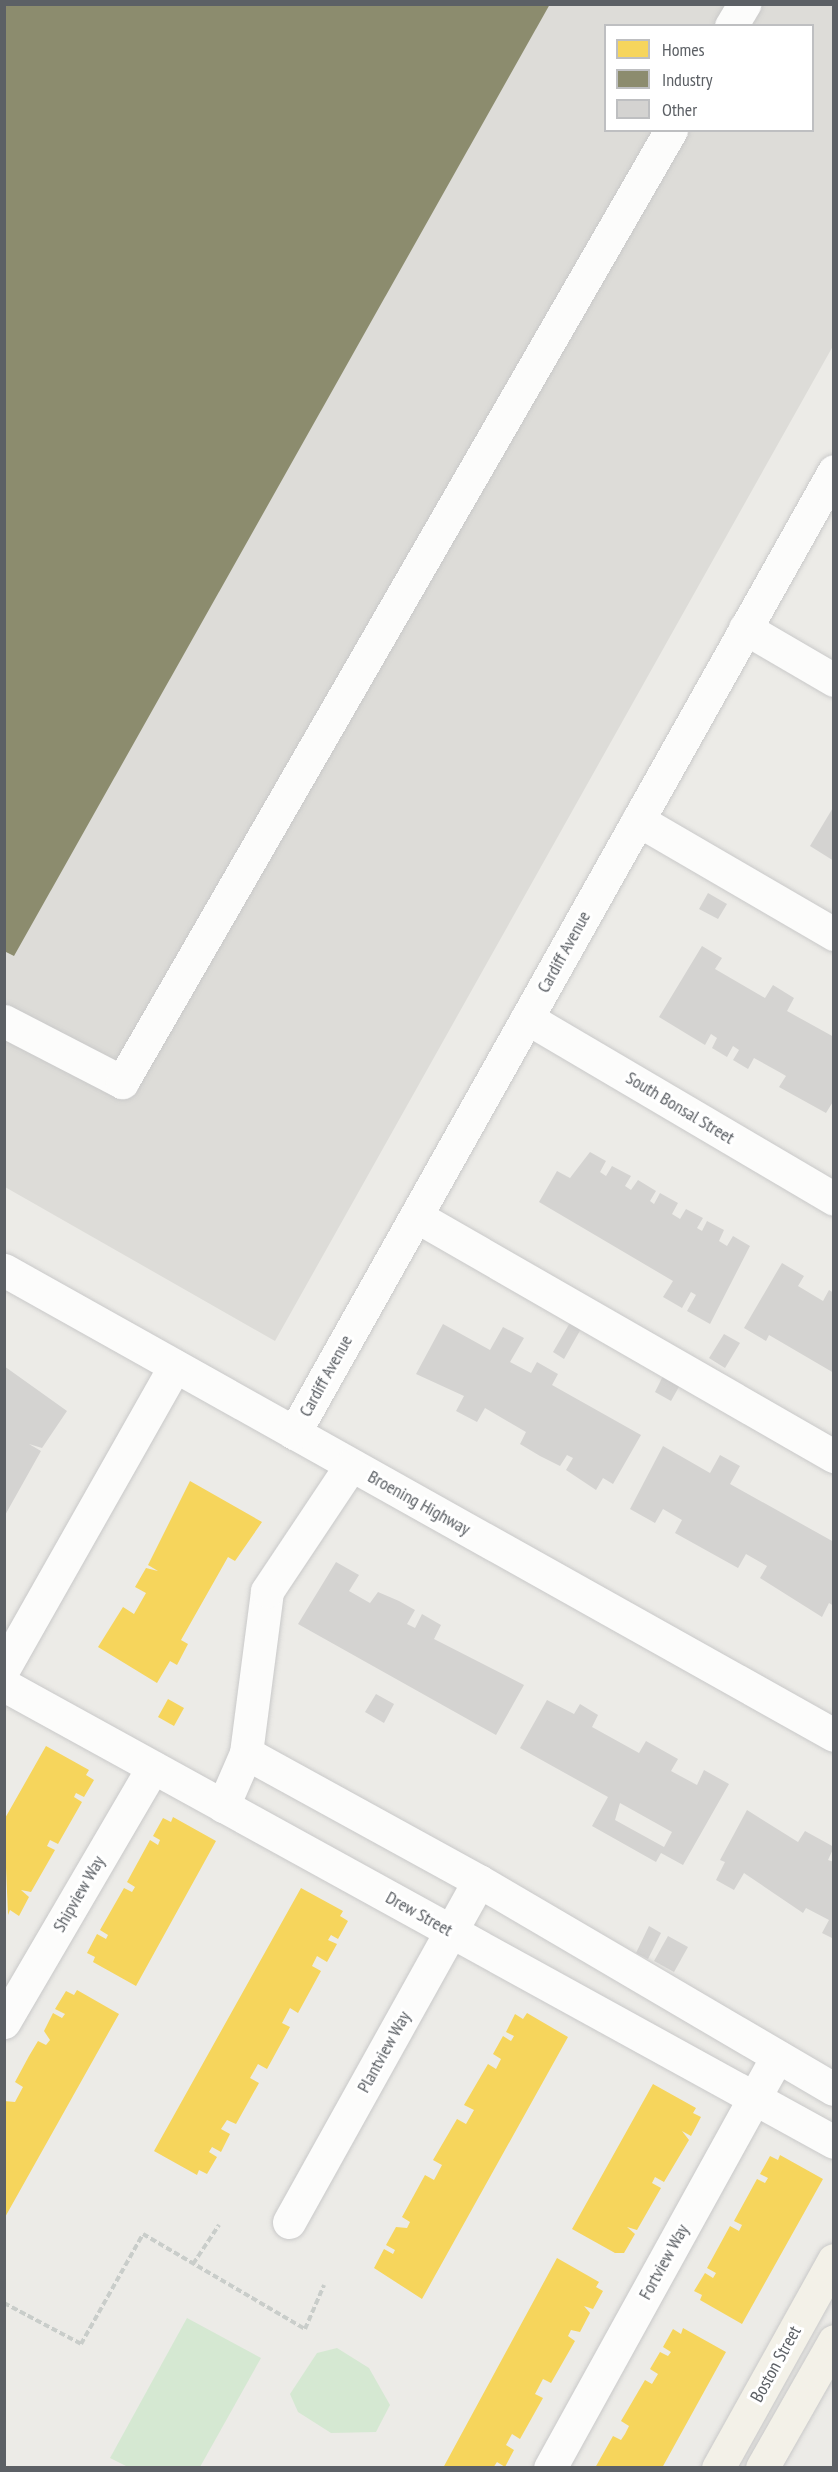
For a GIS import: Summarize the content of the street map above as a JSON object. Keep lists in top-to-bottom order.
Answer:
{
  "streets": {
    "main road": ["Boston Street"],
    "street": [
      "Cardiff Avenue",
      "South Bonsal Street",
      "Broening Highway",
      "Shipview Way",
      "Drew Street",
      "Plantview Way",
      "Fortview Way"
    ]
  },
  "crossings": [
    ["Cardiff Avenue", "South Bonsal Street"],
    ["Cardiff Avenue", "Broening Highway"],
    ["Shipview Way", "Drew Street"],
    ["Drew Street", "Plantview Way"],
    ["Drew Street", "Fortview Way"]
  ],
  "legend": ["Homes", "Industry", "Other"]
}
